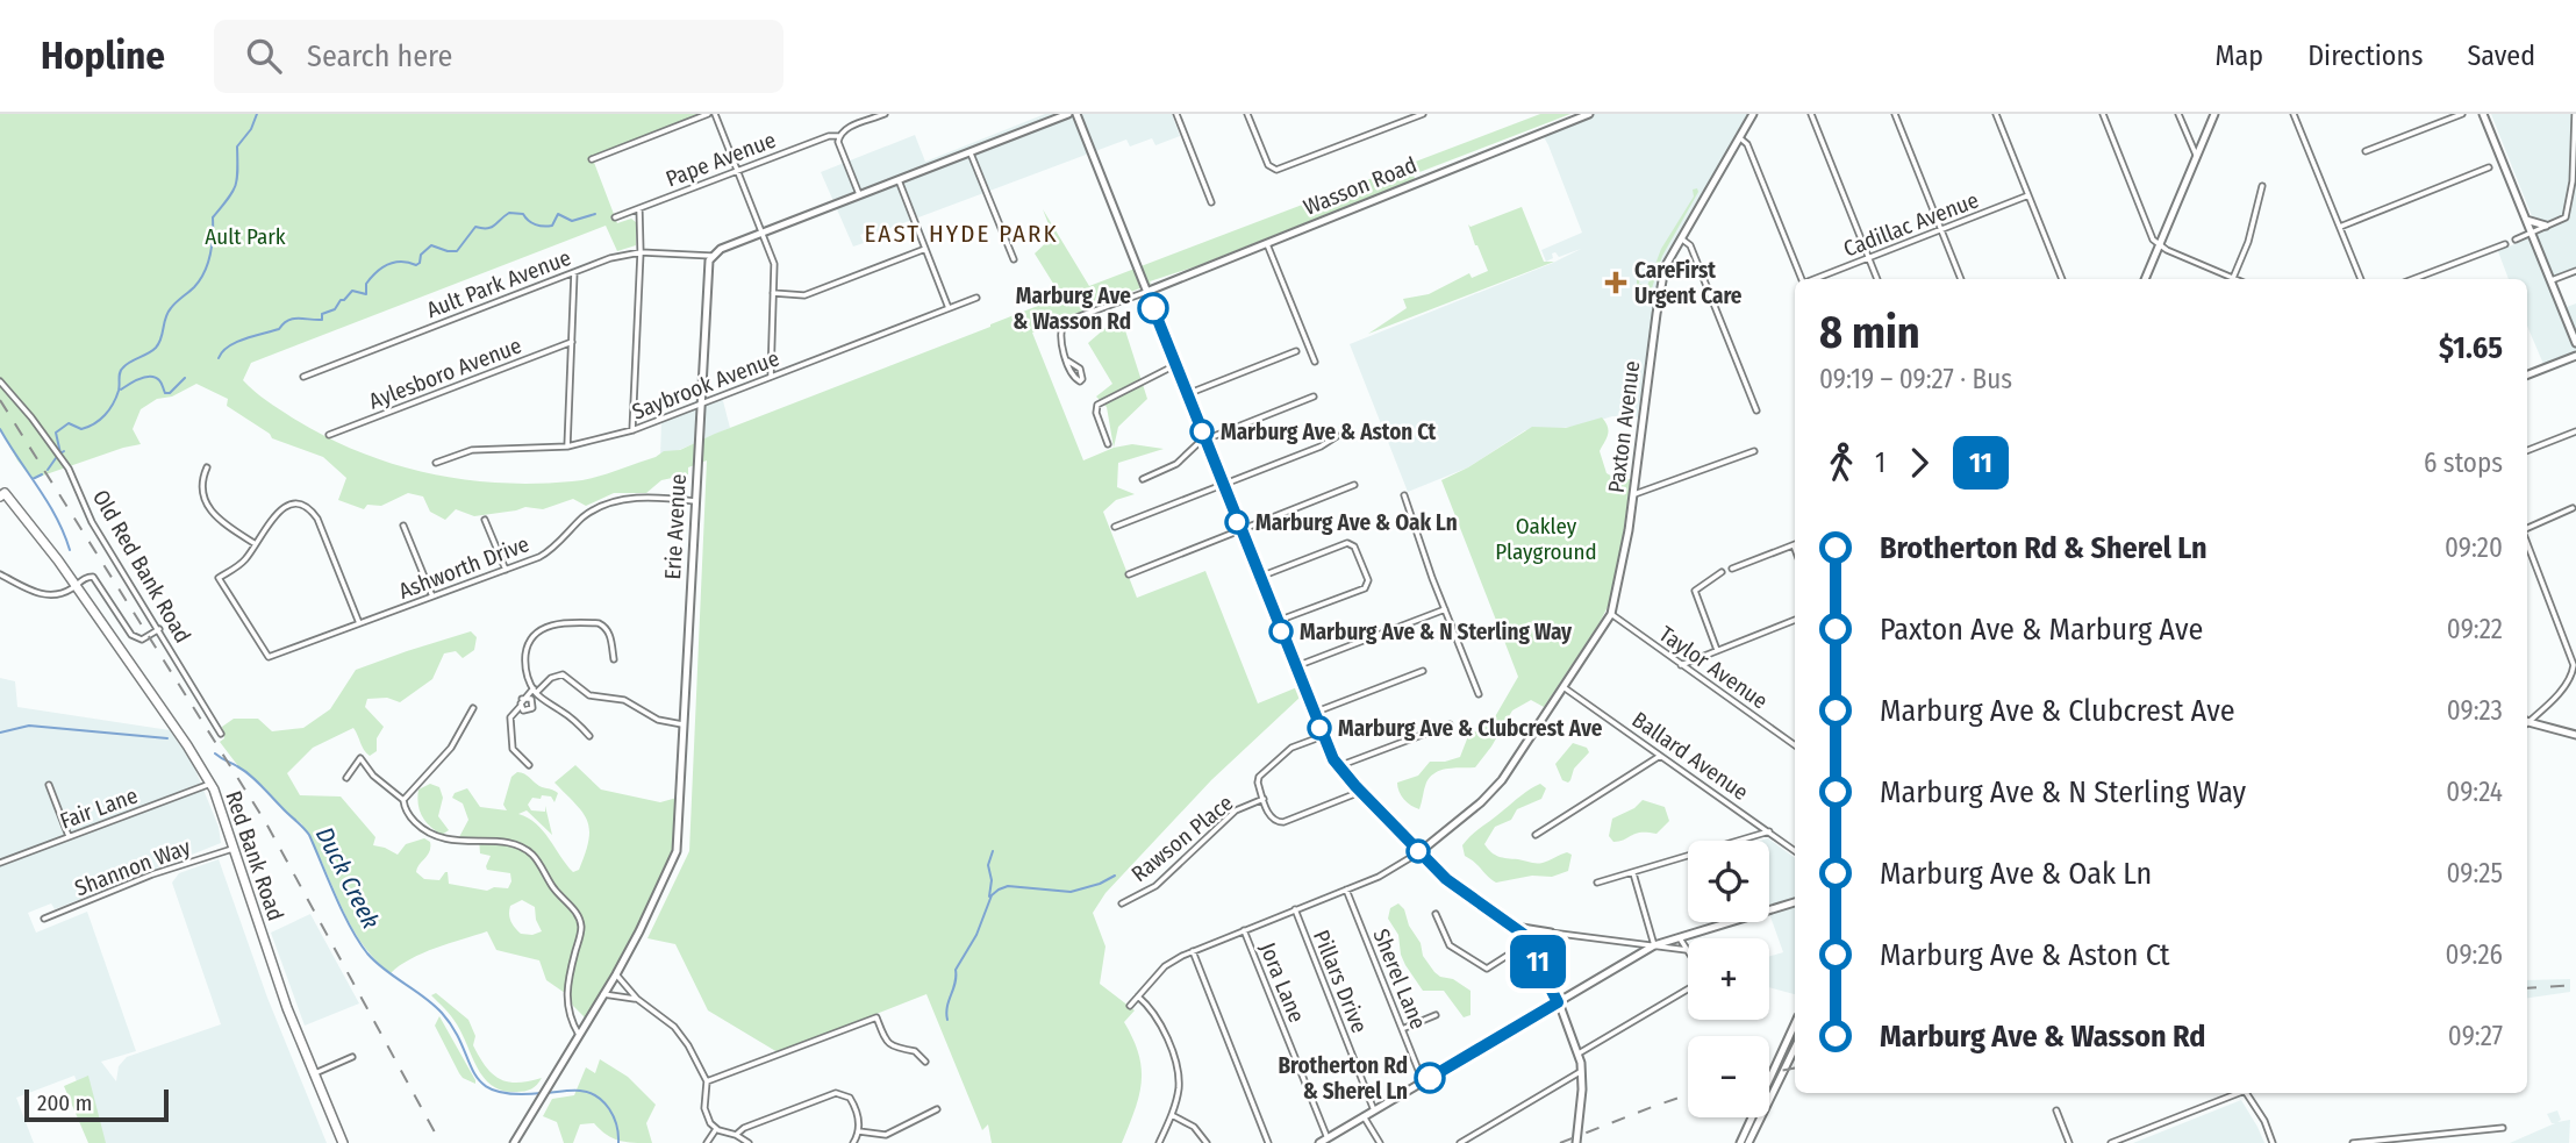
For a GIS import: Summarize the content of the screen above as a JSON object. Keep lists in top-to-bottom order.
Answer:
{
  "streets": {
    "highway": ["Red Bank Road"],
    "street": [
      "Pape Avenue",
      "Wasson Road",
      "Cadillac Avenue",
      "Ault Park Avenue",
      "Aylesboro Avenue",
      "Saybrook Avenue",
      "Paxton Avenue",
      "Erie Avenue",
      "Old Red Bank Road",
      "Ashworth Drive",
      "Taylor Avenue",
      "Ballard Avenue",
      "Fair Lane",
      "Rawson Place",
      "Shannon Way",
      "Sherel Lane",
      "Pillars Drive",
      "Jora Lane"
    ]
  },
  "crossings": [
    ["Ault Park Avenue", "Erie Avenue"],
    ["Saybrook Avenue", "Erie Avenue"],
    ["Paxton Avenue", "Taylor Avenue"],
    ["Paxton Avenue", "Ballard Avenue"],
    ["Paxton Avenue", "Sherel Lane"],
    ["Paxton Avenue", "Pillars Drive"],
    ["Paxton Avenue", "Jora Lane"],
    ["Erie Avenue", "Ashworth Drive"],
    ["Fair Lane", "Red Bank Road"],
    ["Red Bank Road", "Shannon Way"]
  ],
  "districts": ["EAST HYDE PARK"],
  "water": ["Duck Creek"],
  "parks": ["Ault Park", "Oakley Playground"],
  "places": {
    "health": ["CareFirst Urgent Care"],
    "other": [
      "Marburg Ave & Wasson Rd",
      "Marburg Ave & Aston Ct",
      "Marburg Ave & Oak Ln",
      "Marburg Ave & N Sterling Way",
      "Marburg Ave & Clubcrest Ave",
      "Brotherton Rd & Sherel Ln"
    ]
  },
  "lines": ["bus line 11"],
  "scale_bar": "200 m",
  "page": {
    "header": "Hopline",
    "search": "Search here",
    "nav": ["Map", "Directions", "Saved"],
    "on_map": "11",
    "heading": ["8 min", "09:19 – 09:27 · Bus", "$1.65"],
    "legs": ["1", "11", "6 stops"],
    "list": [
      {
        "name": "Brotherton Rd & Sherel Ln",
        "value": "09:20"
      },
      {
        "name": "Paxton Ave & Marburg Ave",
        "value": "09:22"
      },
      {
        "name": "Marburg Ave & Clubcrest Ave",
        "value": "09:23"
      },
      {
        "name": "Marburg Ave & N Sterling Way",
        "value": "09:24"
      },
      {
        "name": "Marburg Ave & Oak Ln",
        "value": "09:25"
      },
      {
        "name": "Marburg Ave & Aston Ct",
        "value": "09:26"
      },
      {
        "name": "Marburg Ave & Wasson Rd",
        "value": "09:27"
      }
    ],
    "map_buttons": ["+", "−"],
    "scale": "200 m"
  }
}
